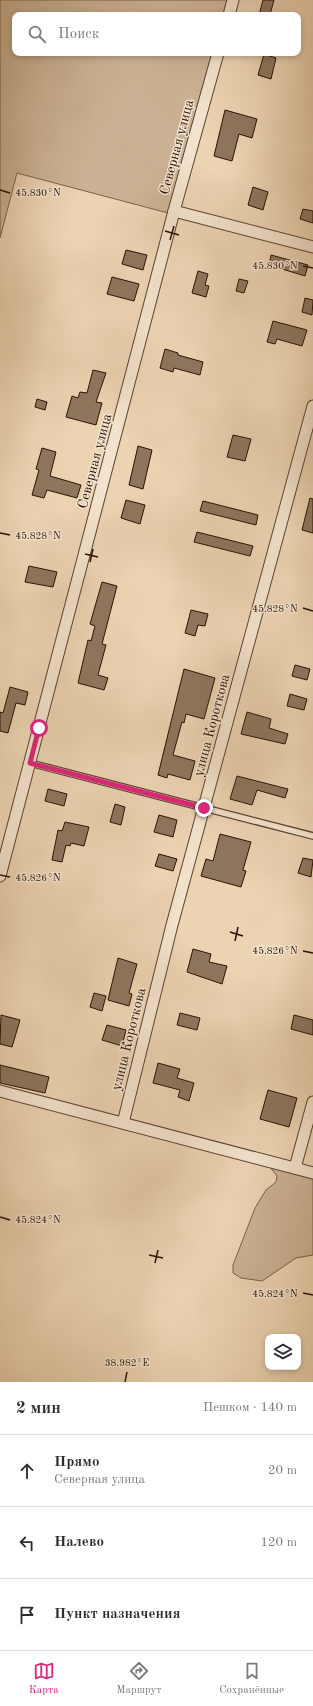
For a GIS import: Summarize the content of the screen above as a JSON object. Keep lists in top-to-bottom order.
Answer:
{
  "streets": {
    "street": ["Северная улица", "улица Короткова"]
  },
  "page": {
    "search": "Поиск",
    "heading": ["2 мин", "Пешком · 140 m"],
    "list": [
      ["Прямо", "Северная улица", "20 m"],
      ["Налево", "120 m"],
      "Пункт назначения"
    ],
    "nav": ["Карта", "Маршрут", "Сохранённые"]
  },
  "coordinates": [
    "45.830°N",
    "45.828°N",
    "45.826°N",
    "45.824°N",
    "38.982°E"
  ]
}
